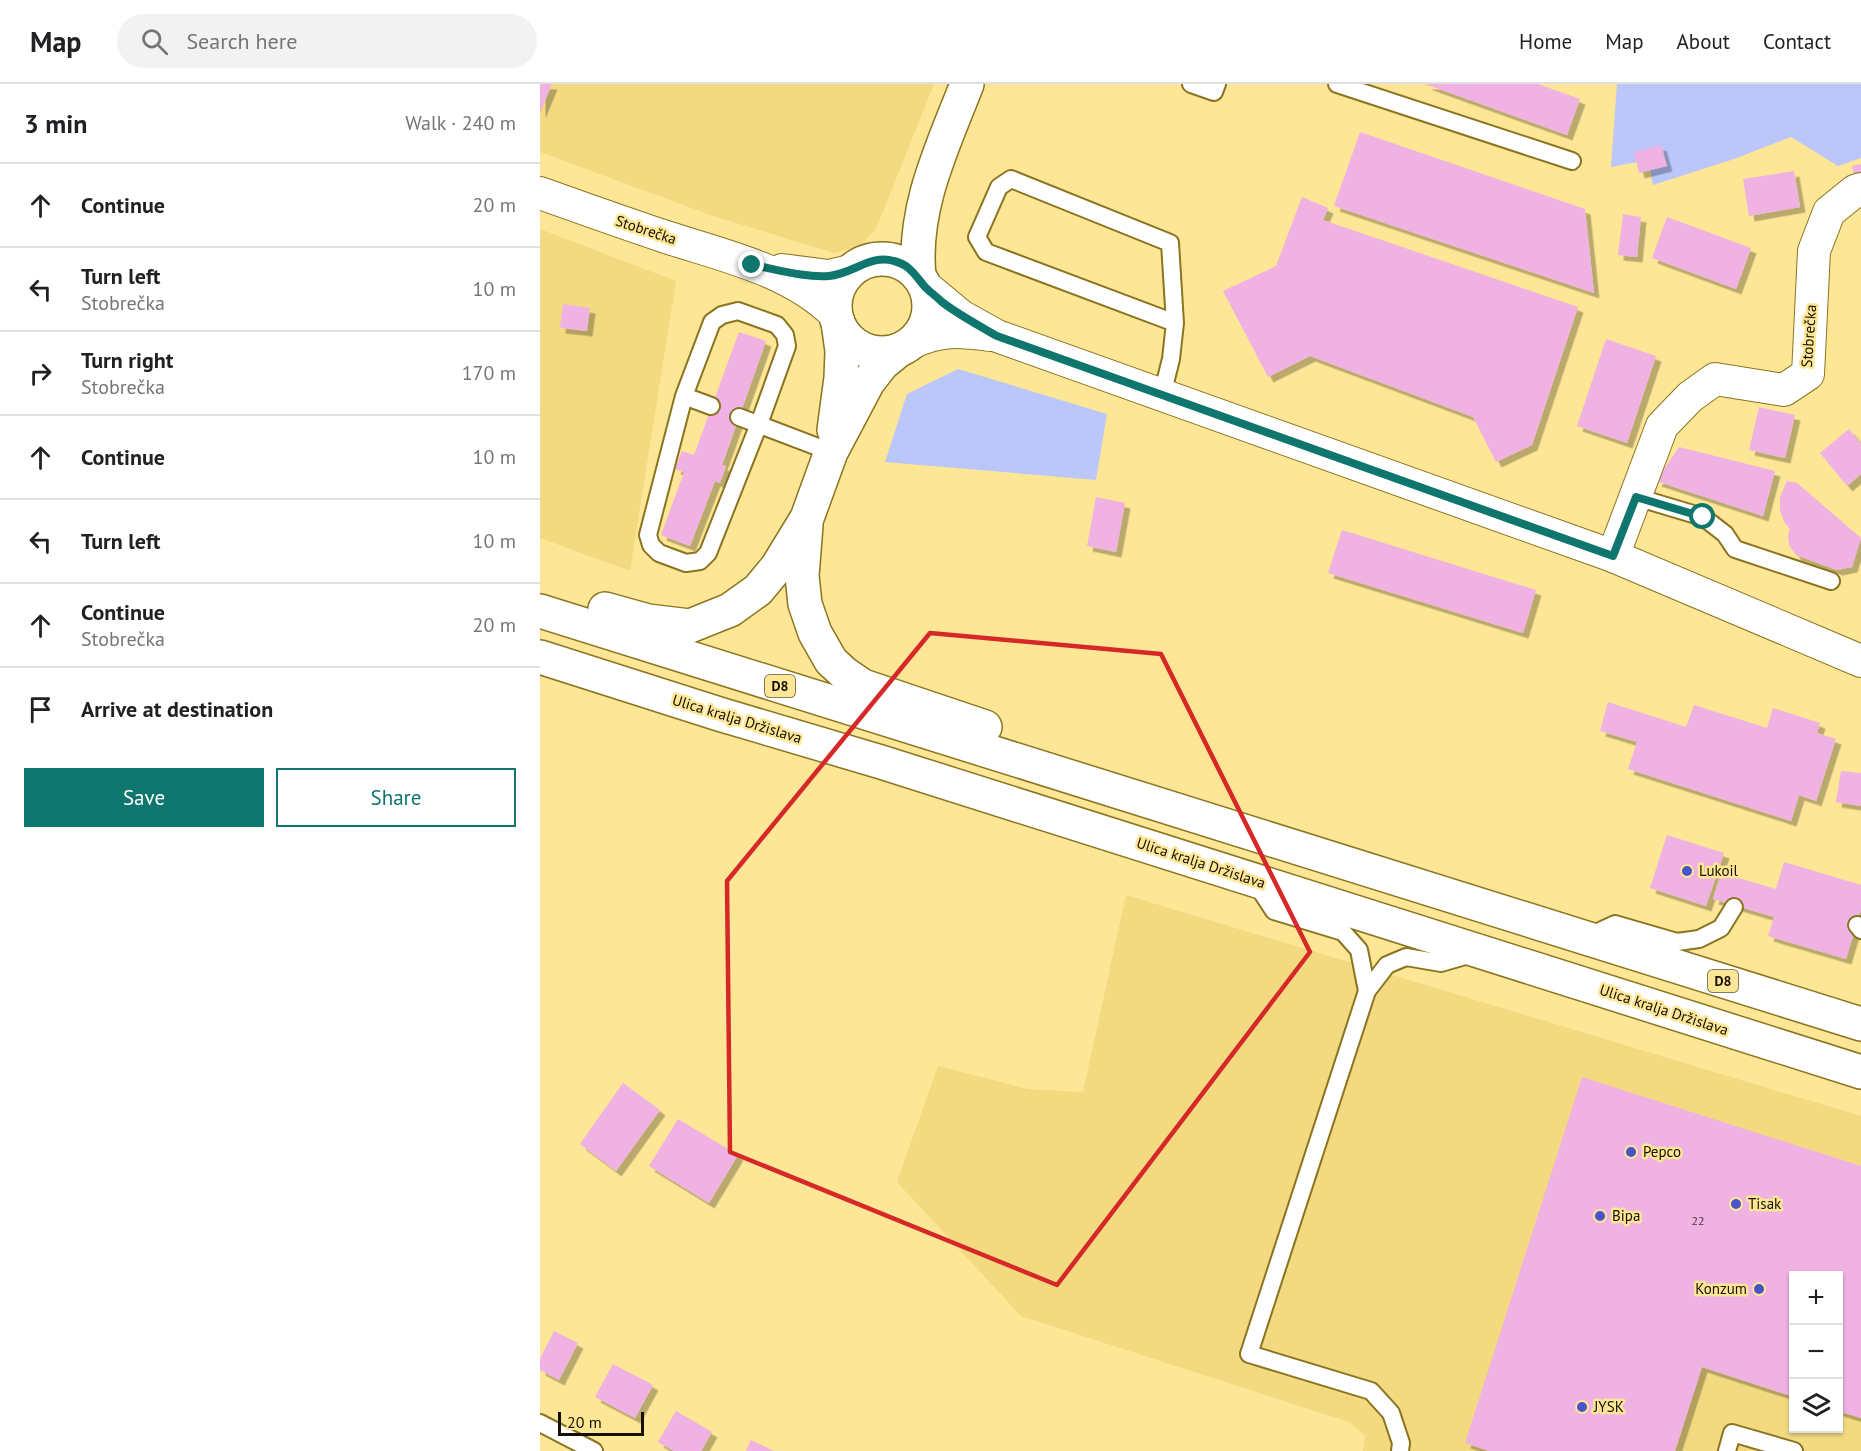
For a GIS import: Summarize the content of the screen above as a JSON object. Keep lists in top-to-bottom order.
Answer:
{
  "streets": {
    "main road": ["D8", "Ulica kralja Držislava"],
    "street": ["Stobrečka"]
  },
  "places": [
    "Lukoil",
    "Pepco",
    "Tisak",
    "Bipa",
    "Konzum",
    "JYSK"
  ],
  "house_numbers": ["22"],
  "scale_bar": "20 m",
  "page": {
    "header": "Map",
    "search": "Search here",
    "nav": [
      "Home",
      "Map",
      "About",
      "Contact"
    ],
    "heading": ["3 min", "Walk · 240 m"],
    "list": [
      ["Continue", "20 m"],
      ["Turn left", "Stobrečka", "10 m"],
      ["Turn right", "Stobrečka", "170 m"],
      ["Continue", "10 m"],
      ["Turn left", "10 m"],
      ["Continue", "Stobrečka", "20 m"],
      "Arrive at destination"
    ],
    "buttons": ["Save", "Share"],
    "map_buttons": ["+", "−"],
    "scale": "20 m"
  }
}
